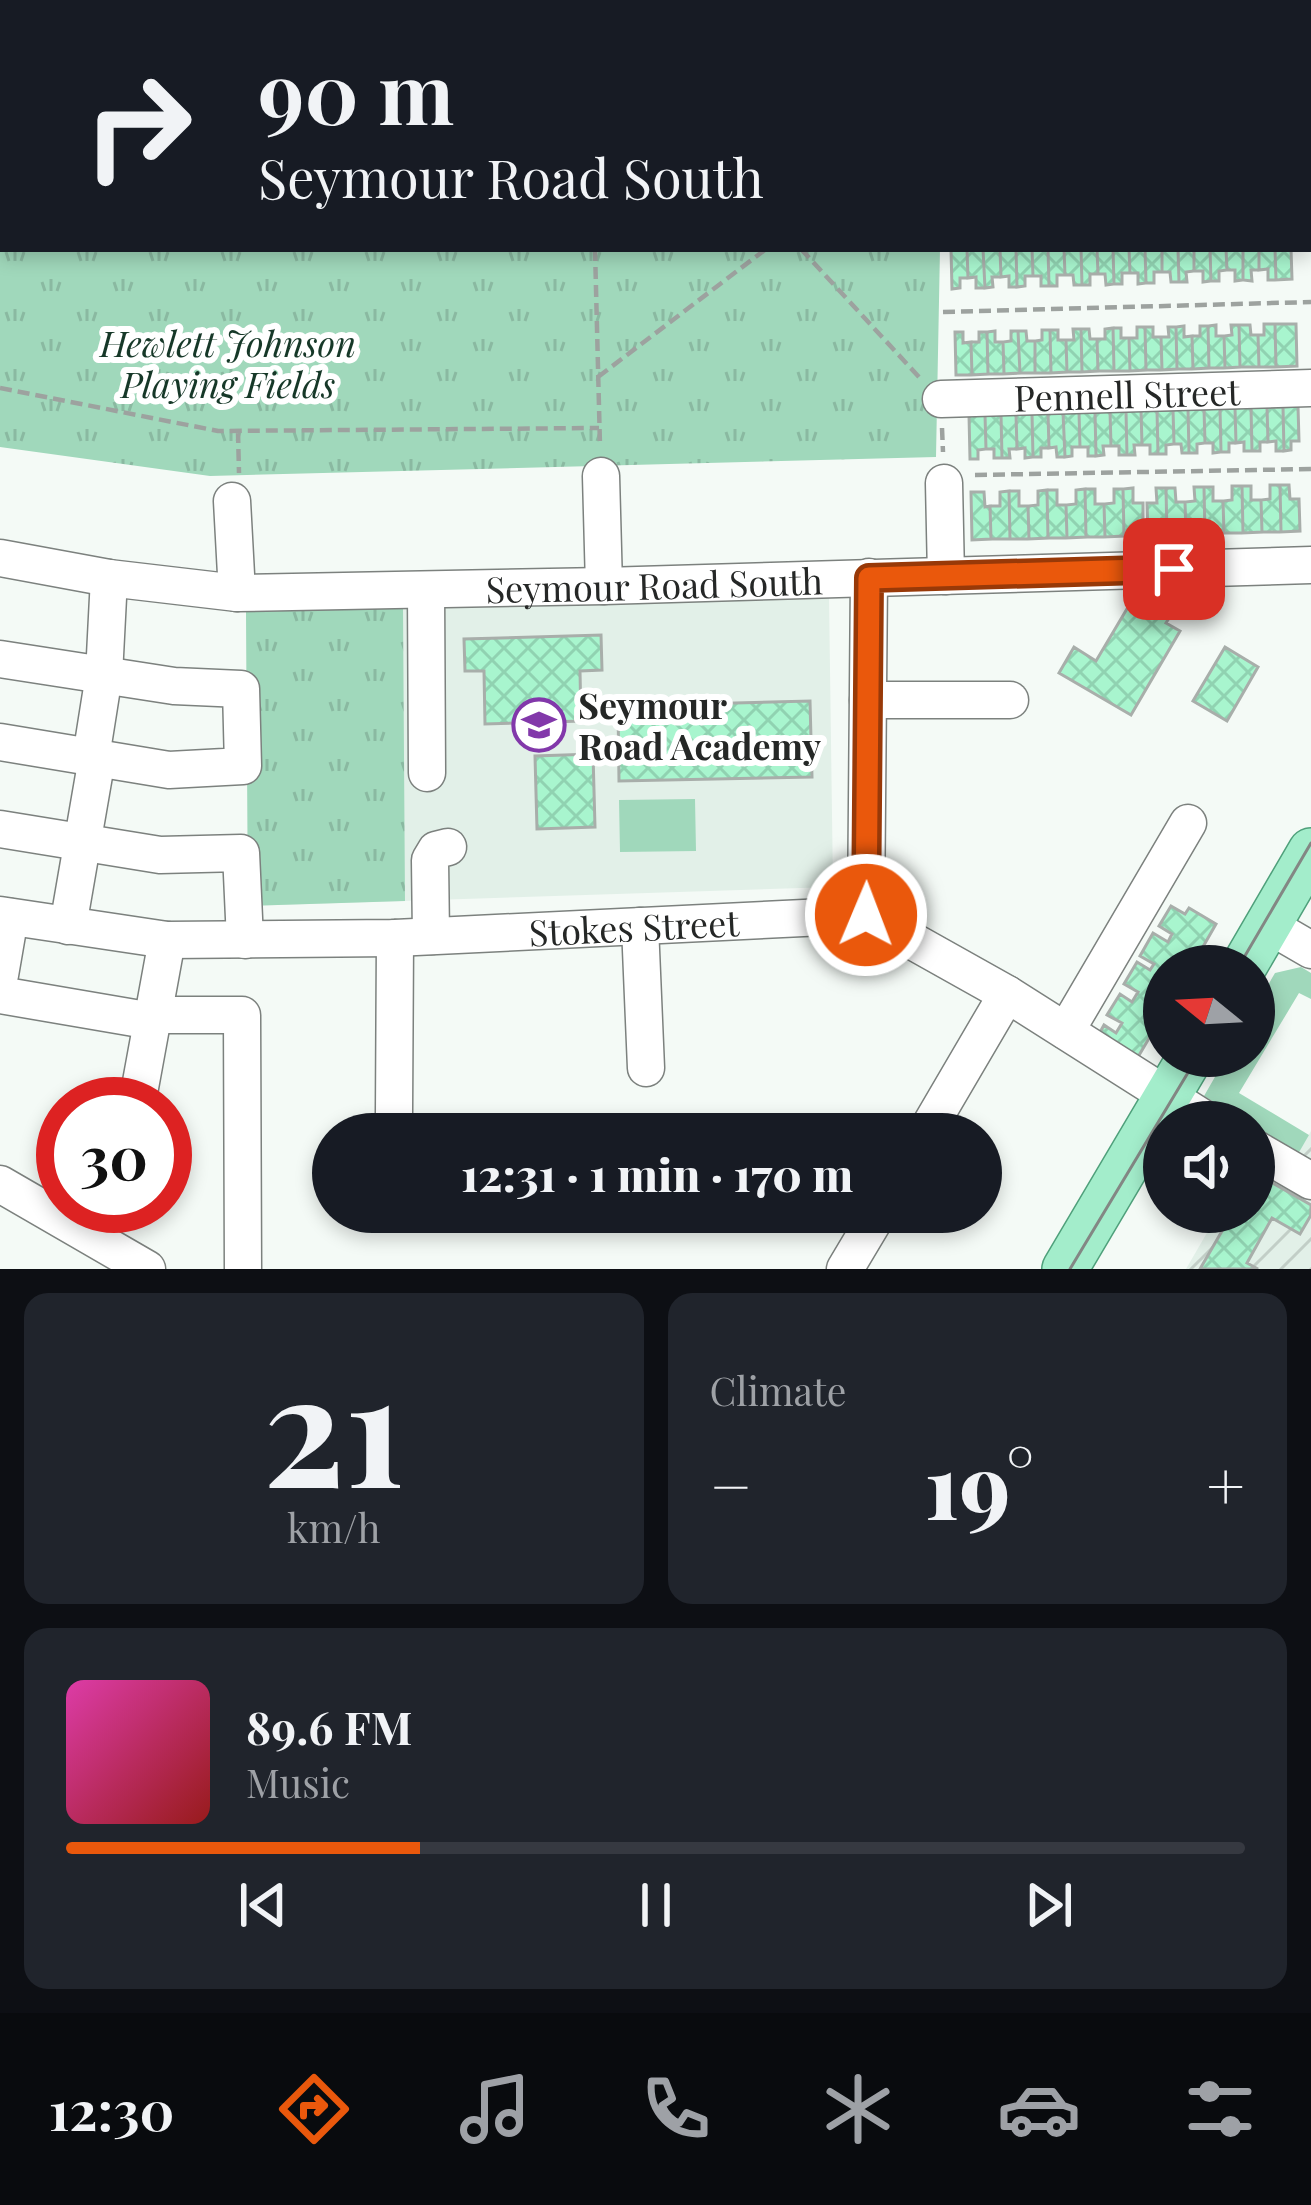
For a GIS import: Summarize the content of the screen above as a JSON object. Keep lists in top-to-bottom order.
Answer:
{
  "streets": {
    "street": ["Pennell Street", "Seymour Road South", "Stokes Street"]
  },
  "parks": ["Hewlett Johnson Playing Fields"],
  "places": {
    "school or university": ["Seymour Road Academy"]
  },
  "north": "left",
  "page": {
    "turn": ["90 m", "Seymour Road South"],
    "limit": "30",
    "trip": "12:31 · 1 min · 170 m",
    "tile": [
      ["21", "km/h"],
      "Climate"
    ],
    "heat": ["−", "19°", "+"],
    "song": ["89.6 FM", "Music"],
    "tabs": "12:30"
  }
}
